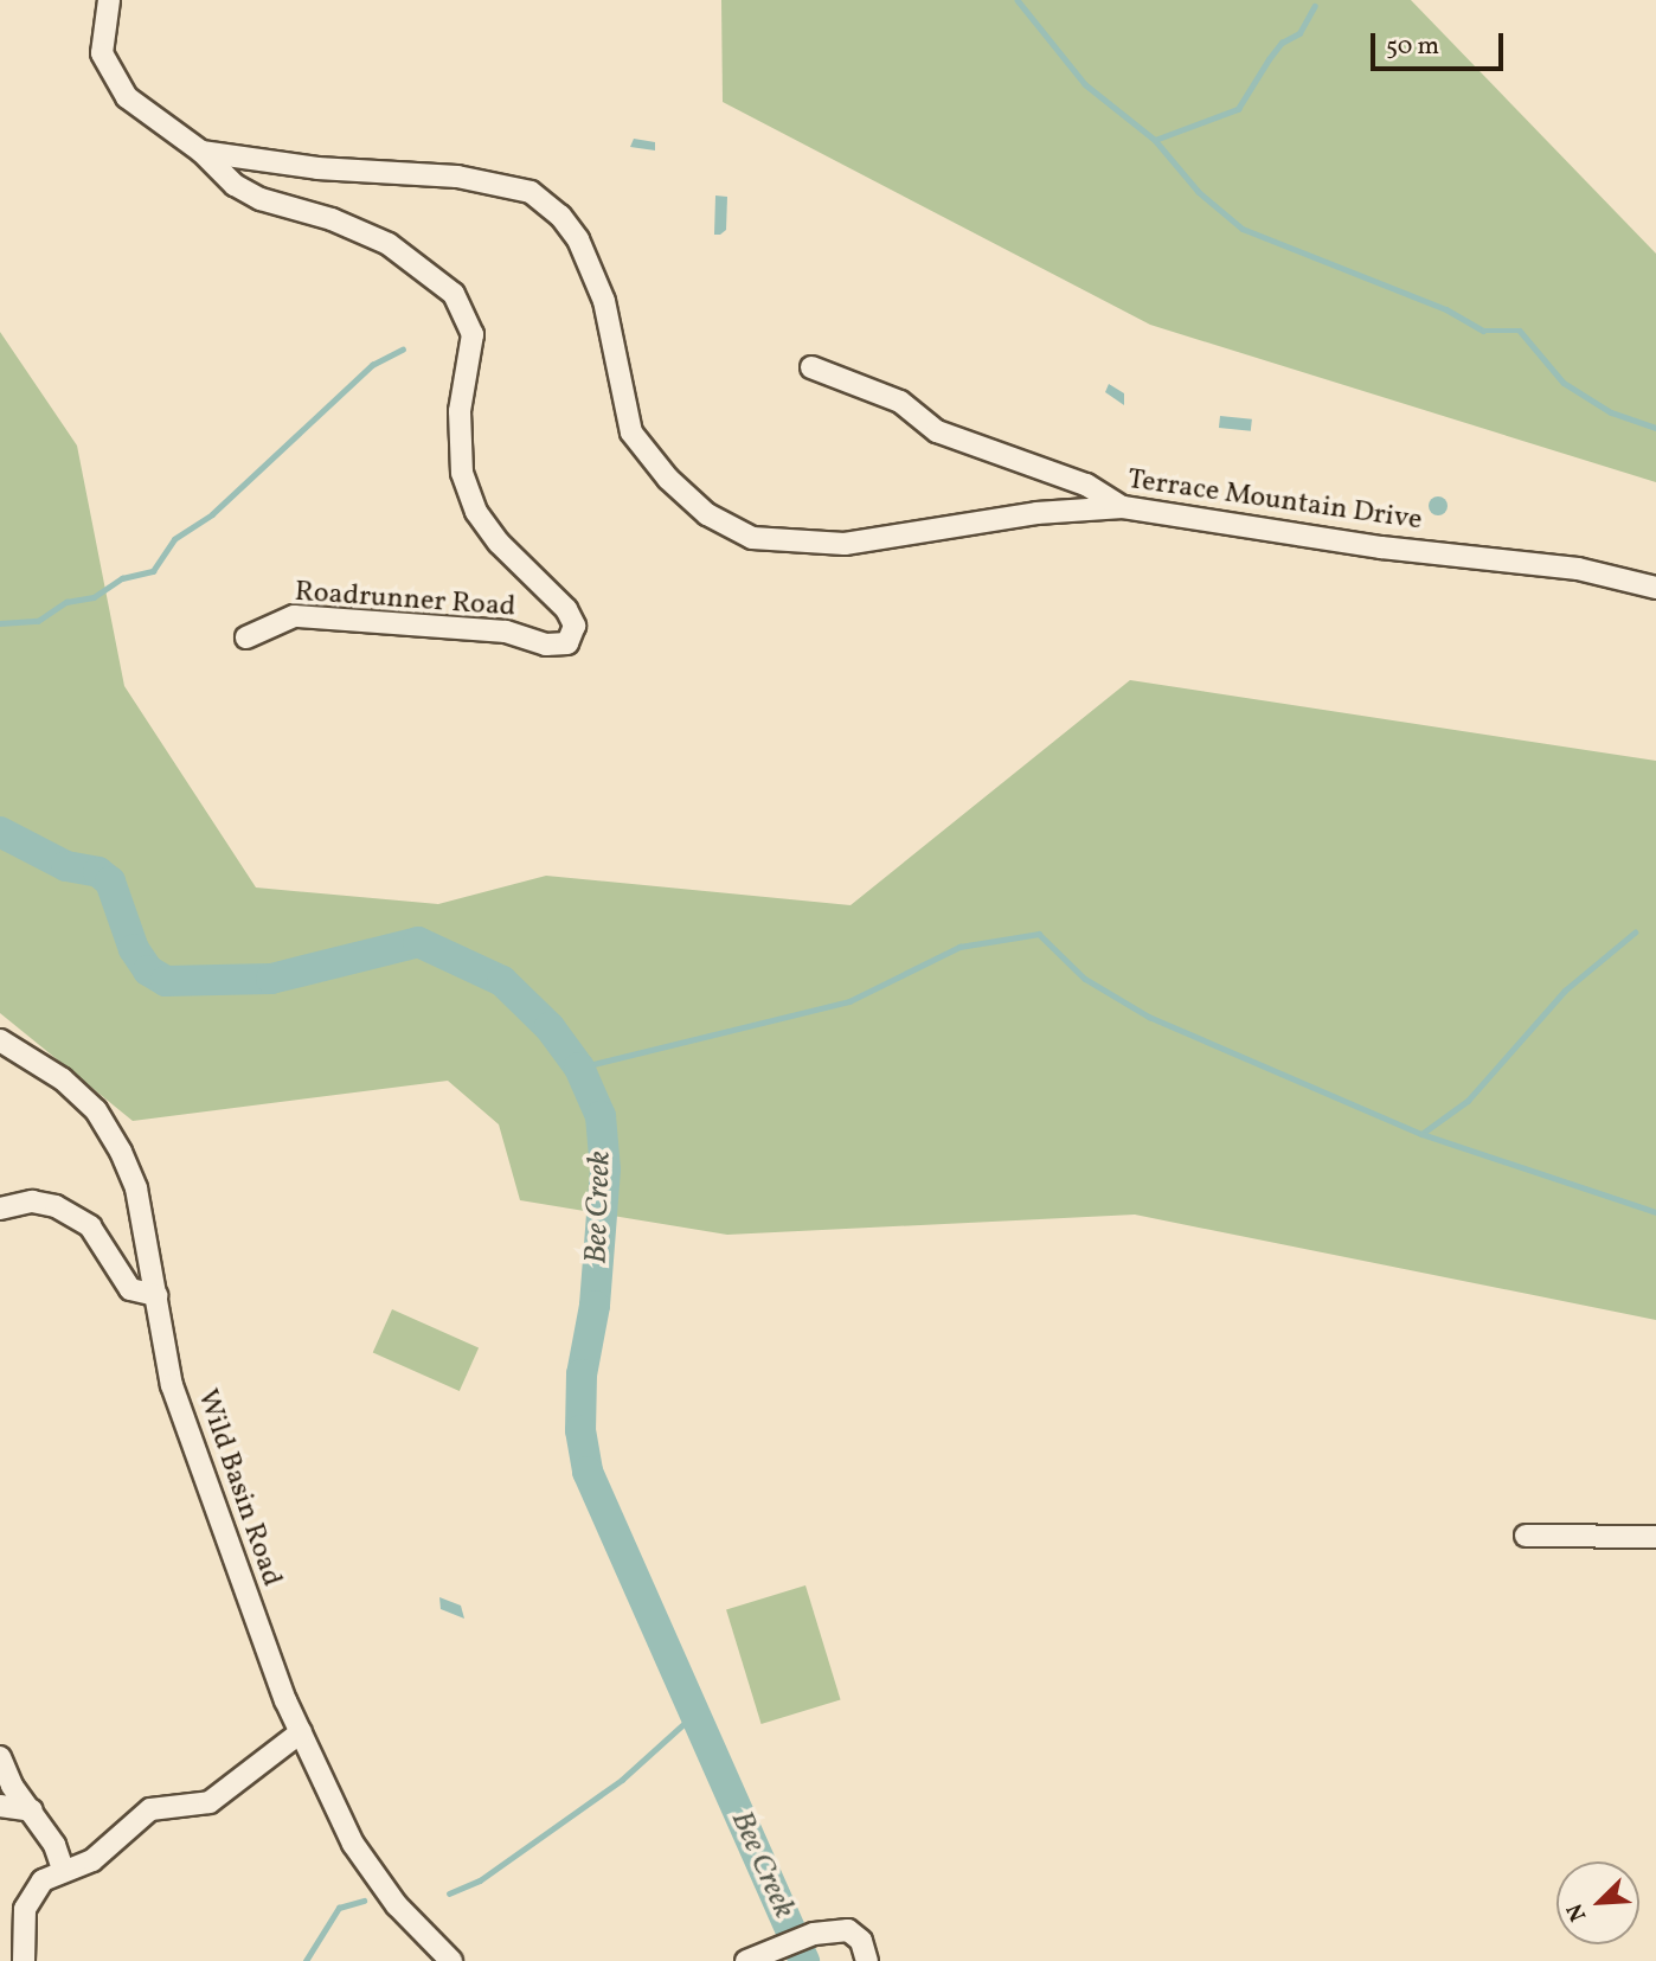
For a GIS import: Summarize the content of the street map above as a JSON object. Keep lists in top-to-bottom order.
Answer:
{
  "streets": {
    "street": ["Terrace Mountain Drive", "Roadrunner Road", "Wild Basin Road"]
  },
  "crossings": [
    ["Terrace Mountain Drive", "Roadrunner Road"]
  ],
  "water": ["Bee Creek"],
  "scale_bar": "50 m",
  "north": "bottom left"
}
